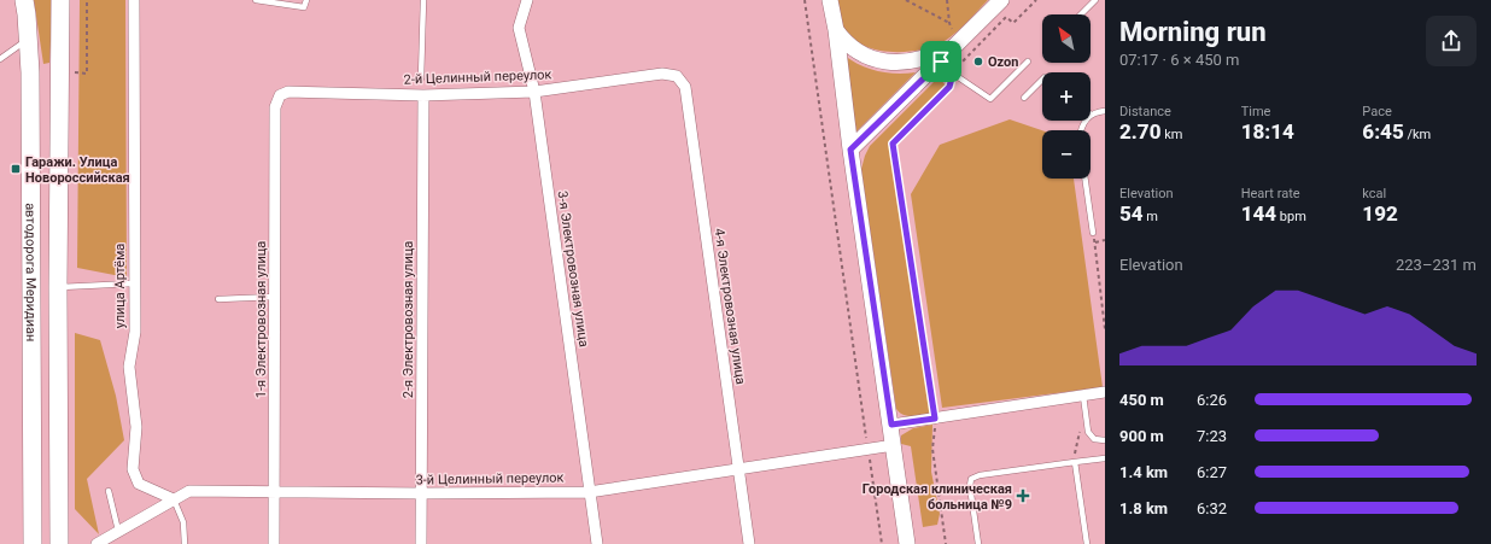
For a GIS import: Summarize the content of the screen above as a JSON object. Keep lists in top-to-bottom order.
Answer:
{
  "streets": {
    "main road": ["автодорога Меридиан"],
    "street": [
      "2-й Целинный переулок",
      "3-я Электровозная улица",
      "улица Артёма",
      "4-я Электровозная улица",
      "1-я Электровозная улица",
      "2-я Электровозная улица",
      "3-й Целинный переулок"
    ]
  },
  "crossings": [
    ["2-й Целинный переулок", "3-я Электровозная улица"],
    ["2-й Целинный переулок", "4-я Электровозная улица"],
    ["2-й Целинный переулок", "1-я Электровозная улица"],
    ["2-й Целинный переулок", "2-я Электровозная улица"],
    ["3-я Электровозная улица", "3-й Целинный переулок"],
    ["улица Артёма", "3-й Целинный переулок"],
    ["4-я Электровозная улица", "3-й Целинный переулок"],
    ["1-я Электровозная улица", "3-й Целинный переулок"],
    ["2-я Электровозная улица", "3-й Целинный переулок"]
  ],
  "places": {
    "other": ["Ozon"],
    "transit": ["Гаражи. Улица Новороссийская"],
    "health": ["Городская клиническая больница №9"]
  },
  "north": "top left",
  "page": {
    "heading": ["Morning run", "07:17 · 6 × 450 m"],
    "map_buttons": ["+", "−"],
    "stats": [
      ["Distance", "2.70 km"],
      ["Time", "18:14"],
      ["Pace", "6:45 /km"],
      ["Elevation", "54 m"],
      ["Heart rate", "144 bpm"],
      ["kcal", "192"]
    ],
    "chart": ["Elevation", "223–231 m"],
    "list": [
      {
        "name": "450 m",
        "note": "6:26"
      },
      {
        "name": "900 m",
        "note": "7:23"
      },
      {
        "name": "1.4 km",
        "note": "6:27"
      },
      {
        "name": "1.8 km",
        "note": "6:32"
      }
    ]
  }
}
